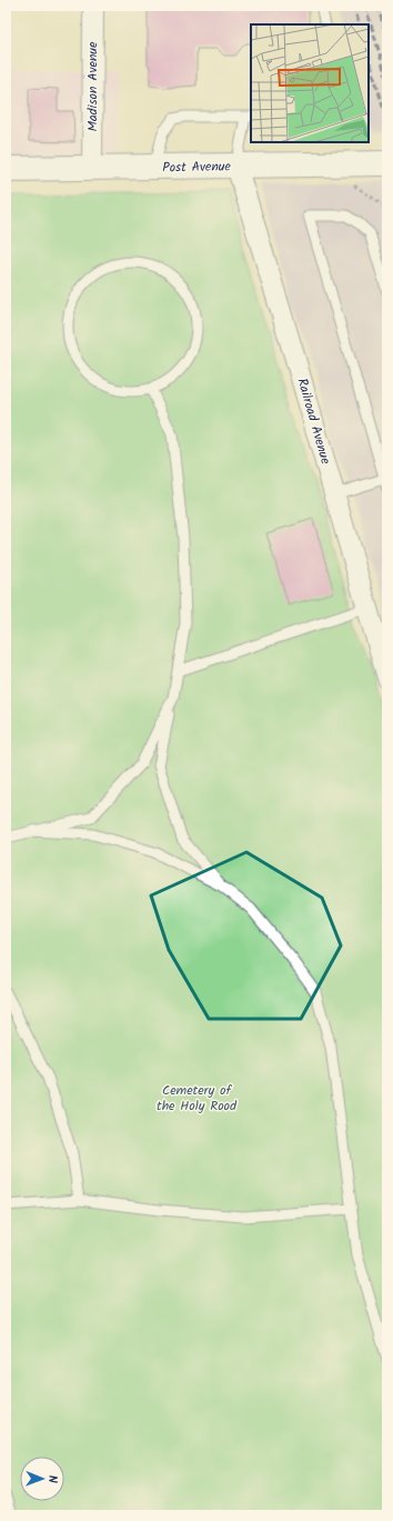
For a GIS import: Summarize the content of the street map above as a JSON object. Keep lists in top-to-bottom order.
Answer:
{
  "streets": {
    "main road": ["Post Avenue"],
    "street": ["Madison Avenue", "Railroad Avenue"]
  },
  "crossings": [
    ["Madison Avenue", "Post Avenue"],
    ["Post Avenue", "Railroad Avenue"]
  ],
  "parks": ["Cemetery of the Holy Rood"],
  "north": "right"
}
